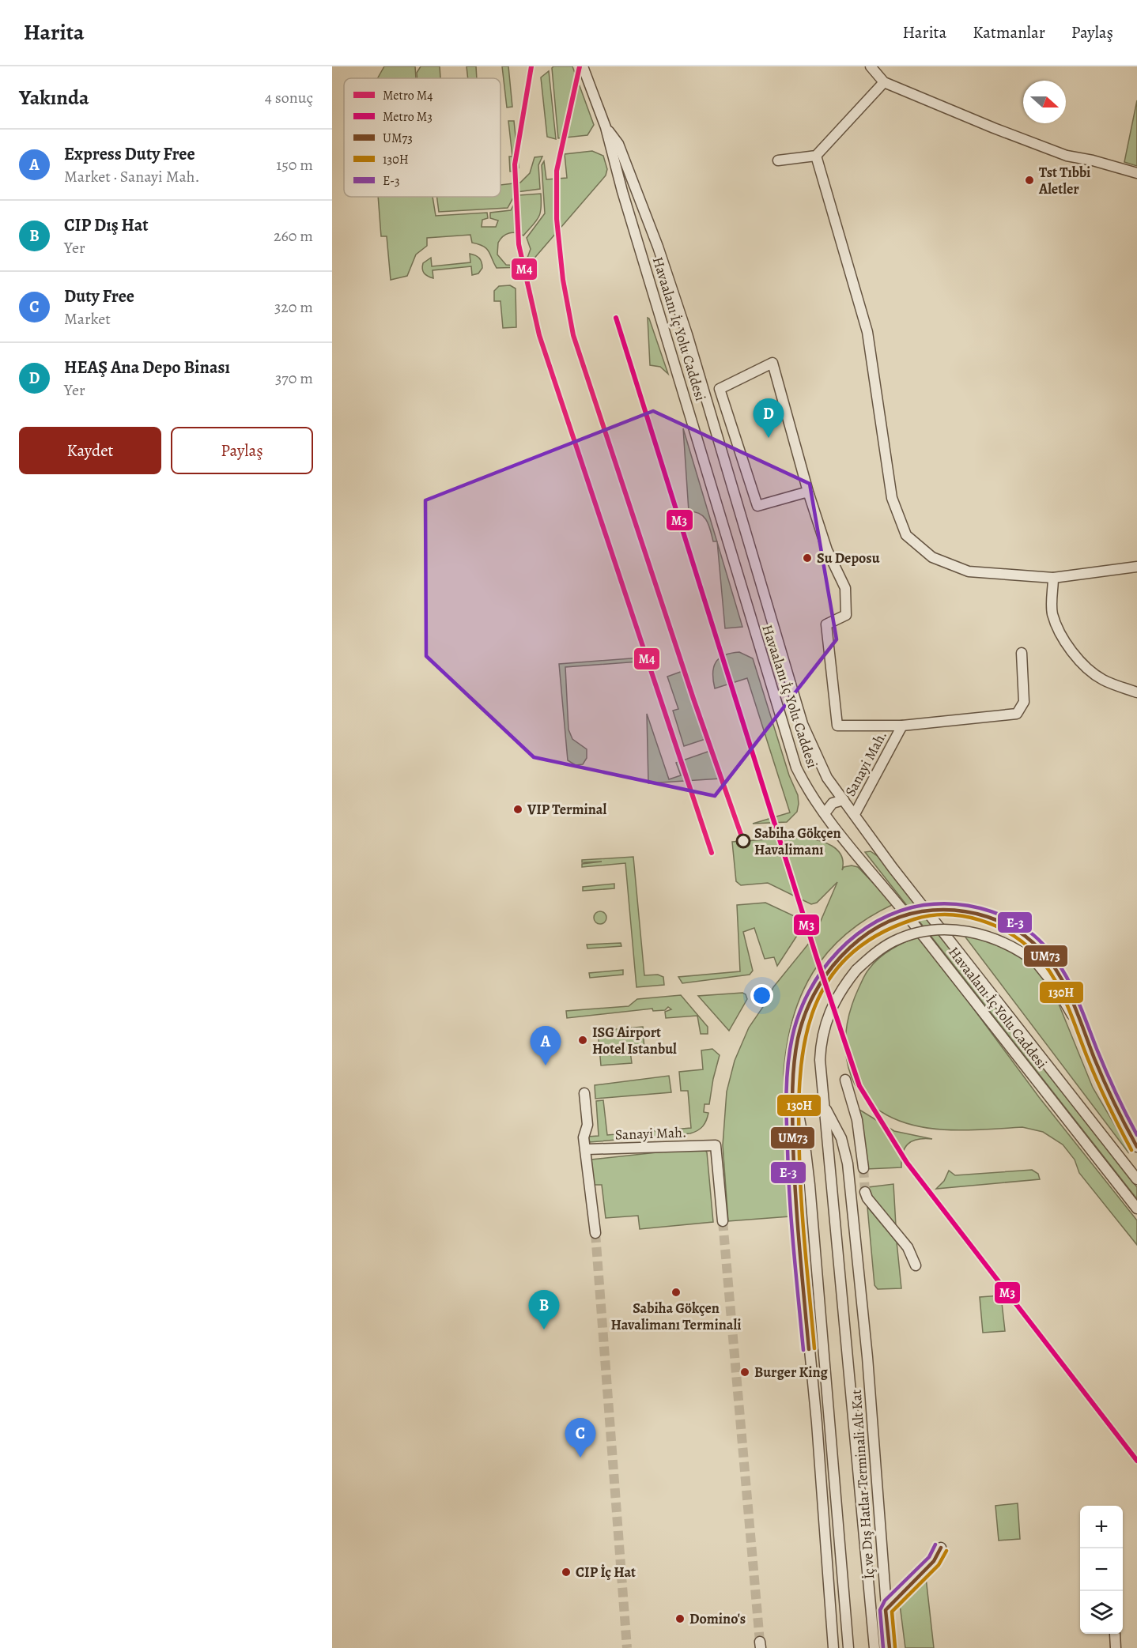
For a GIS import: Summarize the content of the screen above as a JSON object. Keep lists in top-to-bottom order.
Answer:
{
  "streets": {
    "street": ["Havaalanı İç Yolu Caddesi", "Sanayi Mah.", "İç ve Dış Hatlar Terminali Alt Kat"]
  },
  "crossings": [
    ["Havaalanı İç Yolu Caddesi", "Sanayi Mah."]
  ],
  "places": [
    "Tst Tıbbi Aletler",
    "Su Deposu",
    "VIP Terminal",
    "Sabiha Gökçen Havalimanı",
    "ISG Airport Hotel Istanbul",
    "Sabiha Gökçen Havalimanı Terminali",
    "Burger King",
    "CIP İç Hat",
    "Domino's"
  ],
  "lines": [
    "metro line M4",
    "metro line M3",
    "transit line E-3",
    "transit line UM73",
    "transit line 130H"
  ],
  "legend": [
    "Metro M4",
    "Metro M3",
    "UM73",
    "130H",
    "E-3"
  ],
  "north": "right",
  "page": {
    "header": "Harita",
    "nav": ["Harita", "Katmanlar", "Paylaş"],
    "heading": ["Yakında", "4 sonuç"],
    "list": [
      {
        "mark": "A",
        "name": "Express Duty Free",
        "note": "Market · Sanayi Mah.",
        "value": "150 m"
      },
      {
        "mark": "B",
        "name": "CIP Dış Hat",
        "note": "Yer",
        "value": "260 m"
      },
      {
        "mark": "C",
        "name": "Duty Free",
        "note": "Market",
        "value": "320 m"
      },
      {
        "mark": "D",
        "name": "HEAŞ Ana Depo Binası",
        "note": "Yer",
        "value": "370 m"
      }
    ],
    "pins": [
      "D",
      "A",
      "B",
      "C"
    ],
    "buttons": ["Kaydet", "Paylaş"],
    "map_buttons": ["+", "−"]
  }
}
